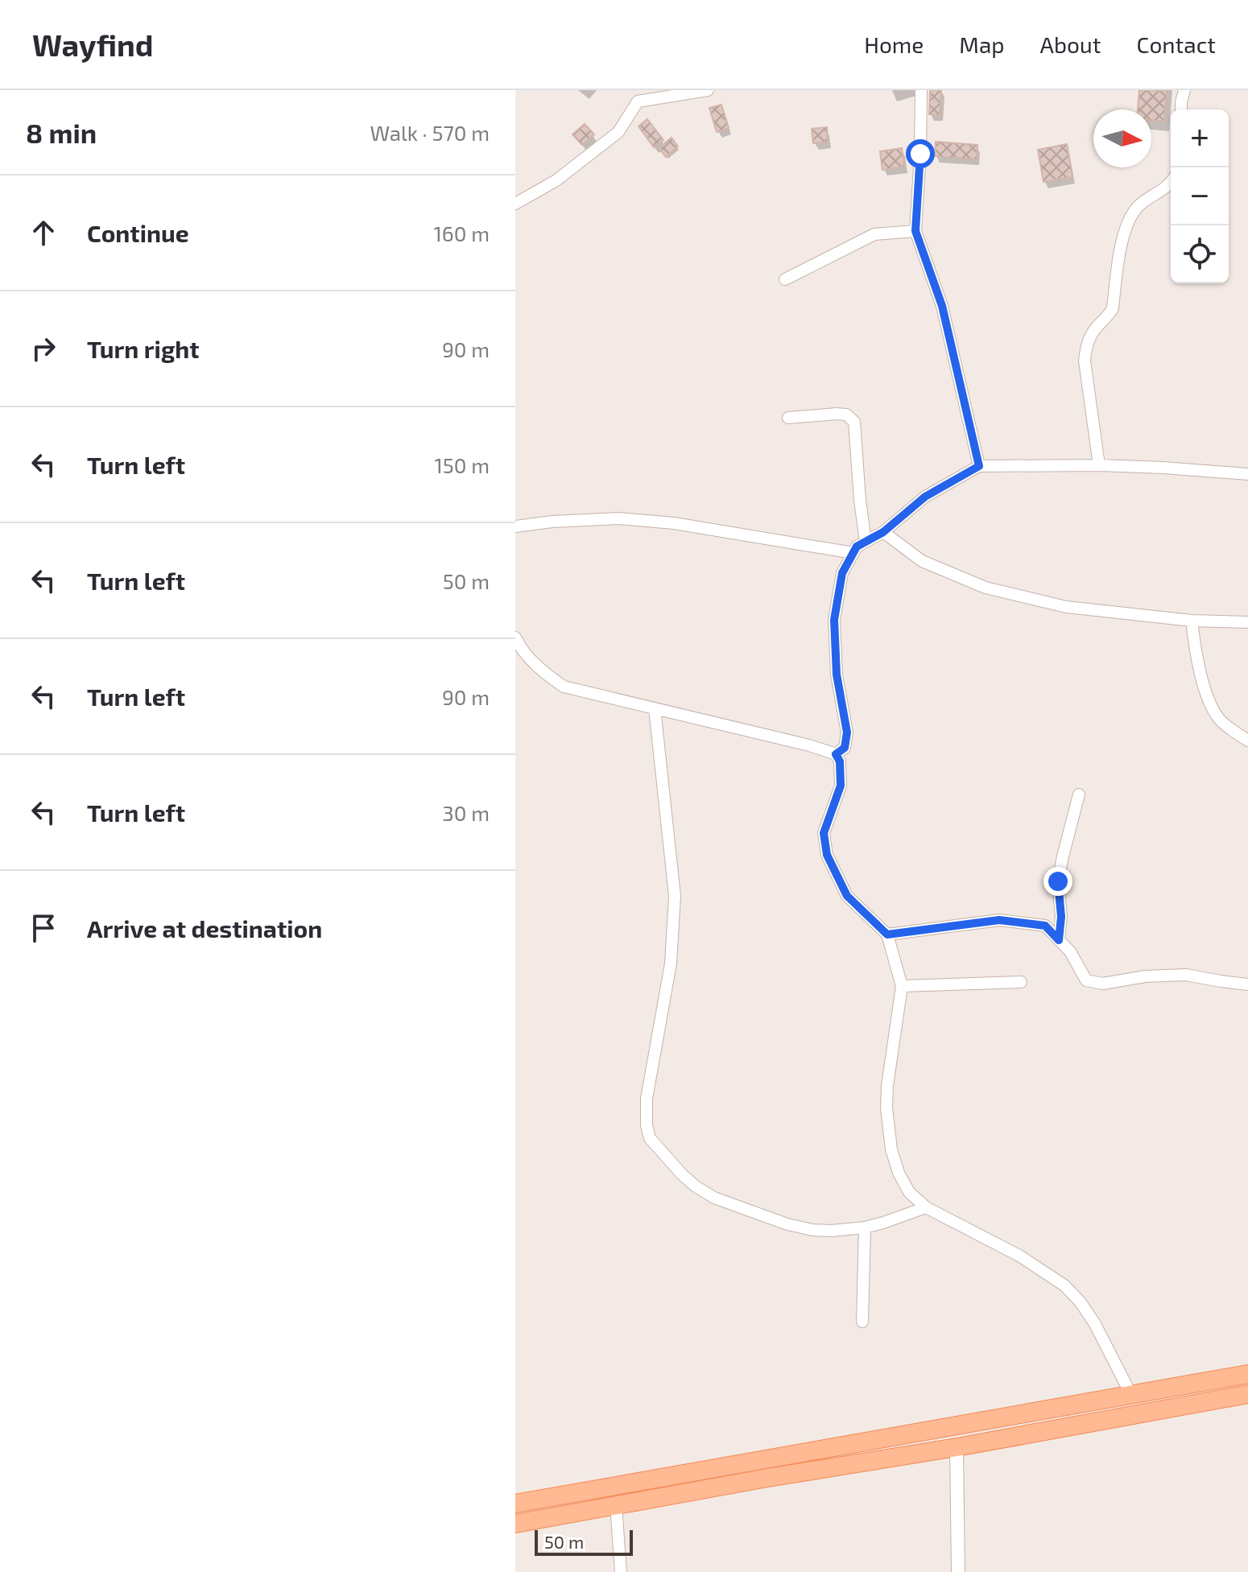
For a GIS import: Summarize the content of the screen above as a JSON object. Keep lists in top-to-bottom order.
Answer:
{
  "scale_bar": "50 m",
  "north": "right",
  "page": {
    "header": "Wayfind",
    "nav": [
      "Home",
      "Map",
      "About",
      "Contact"
    ],
    "heading": ["8 min", "Walk · 570 m"],
    "map_buttons": ["+", "−"],
    "list": [
      ["Continue", "160 m"],
      ["Turn right", "90 m"],
      ["Turn left", "150 m"],
      ["Turn left", "50 m"],
      ["Turn left", "90 m"],
      ["Turn left", "30 m"],
      "Arrive at destination"
    ],
    "scale": "50 m"
  }
}
